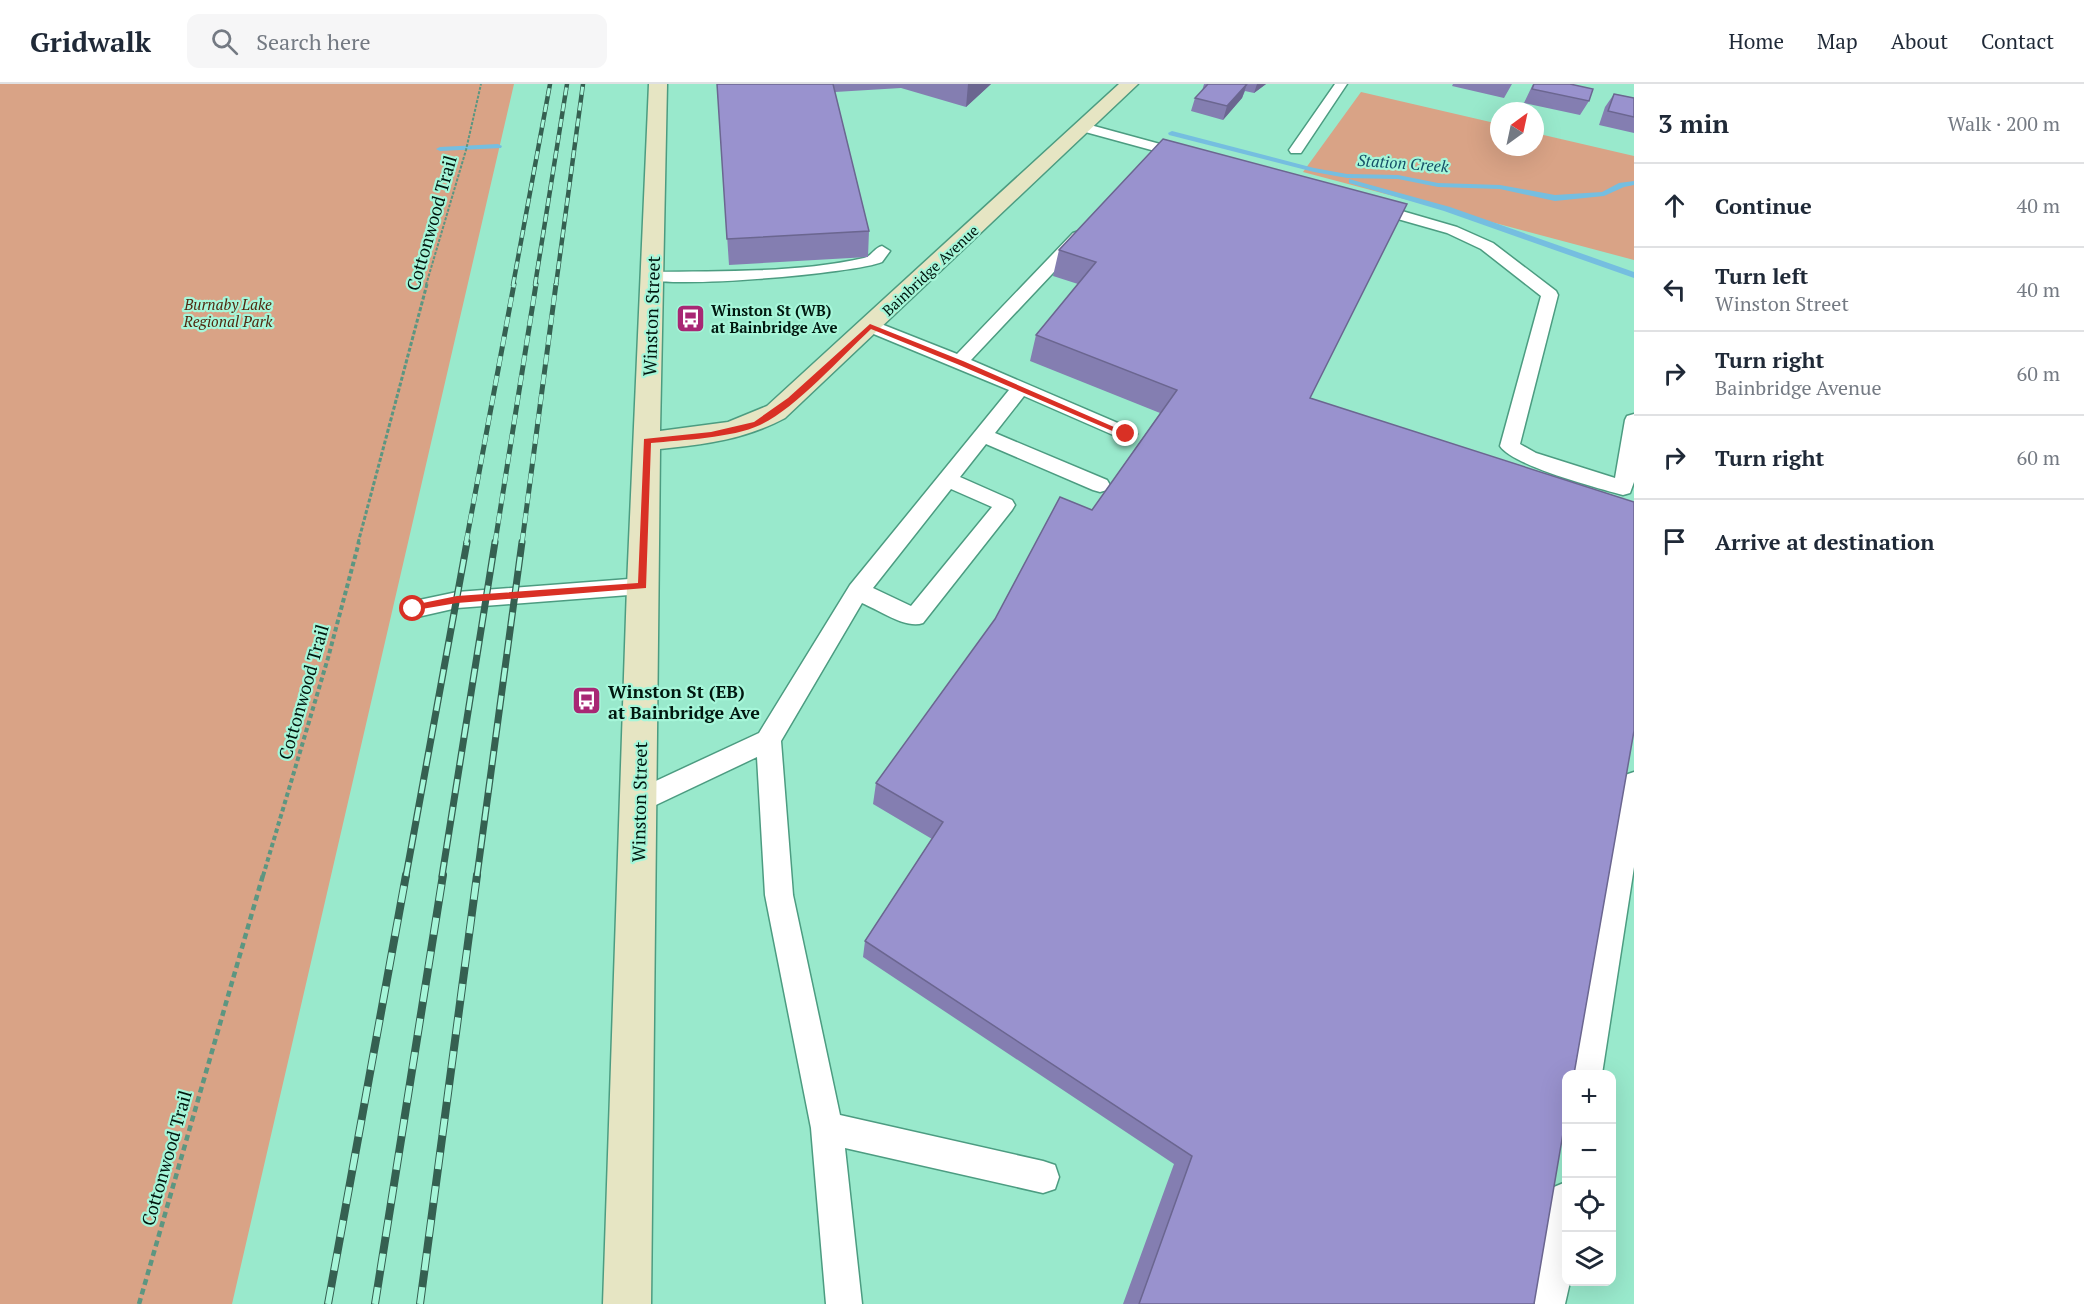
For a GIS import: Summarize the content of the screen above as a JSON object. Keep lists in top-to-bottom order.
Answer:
{
  "streets": {
    "street": ["Bainbridge Avenue", "Winston Street"],
    "path": ["Cottonwood Trail"]
  },
  "crossings": [
    ["Bainbridge Avenue", "Winston Street"]
  ],
  "water": ["Station Creek"],
  "parks": ["Burnaby Lake Regional Park"],
  "places": {
    "bus stop": ["Winston St (WB) at Bainbridge Ave", "Winston St (EB) at Bainbridge Ave"]
  },
  "north": "top right",
  "page": {
    "header": "Gridwalk",
    "search": "Search here",
    "nav": [
      "Home",
      "Map",
      "About",
      "Contact"
    ],
    "heading": ["3 min", "Walk · 200 m"],
    "list": [
      ["Continue", "40 m"],
      ["Turn left", "Winston Street", "40 m"],
      ["Turn right", "Bainbridge Avenue", "60 m"],
      ["Turn right", "60 m"],
      "Arrive at destination"
    ],
    "map_buttons": ["+", "−"]
  }
}
